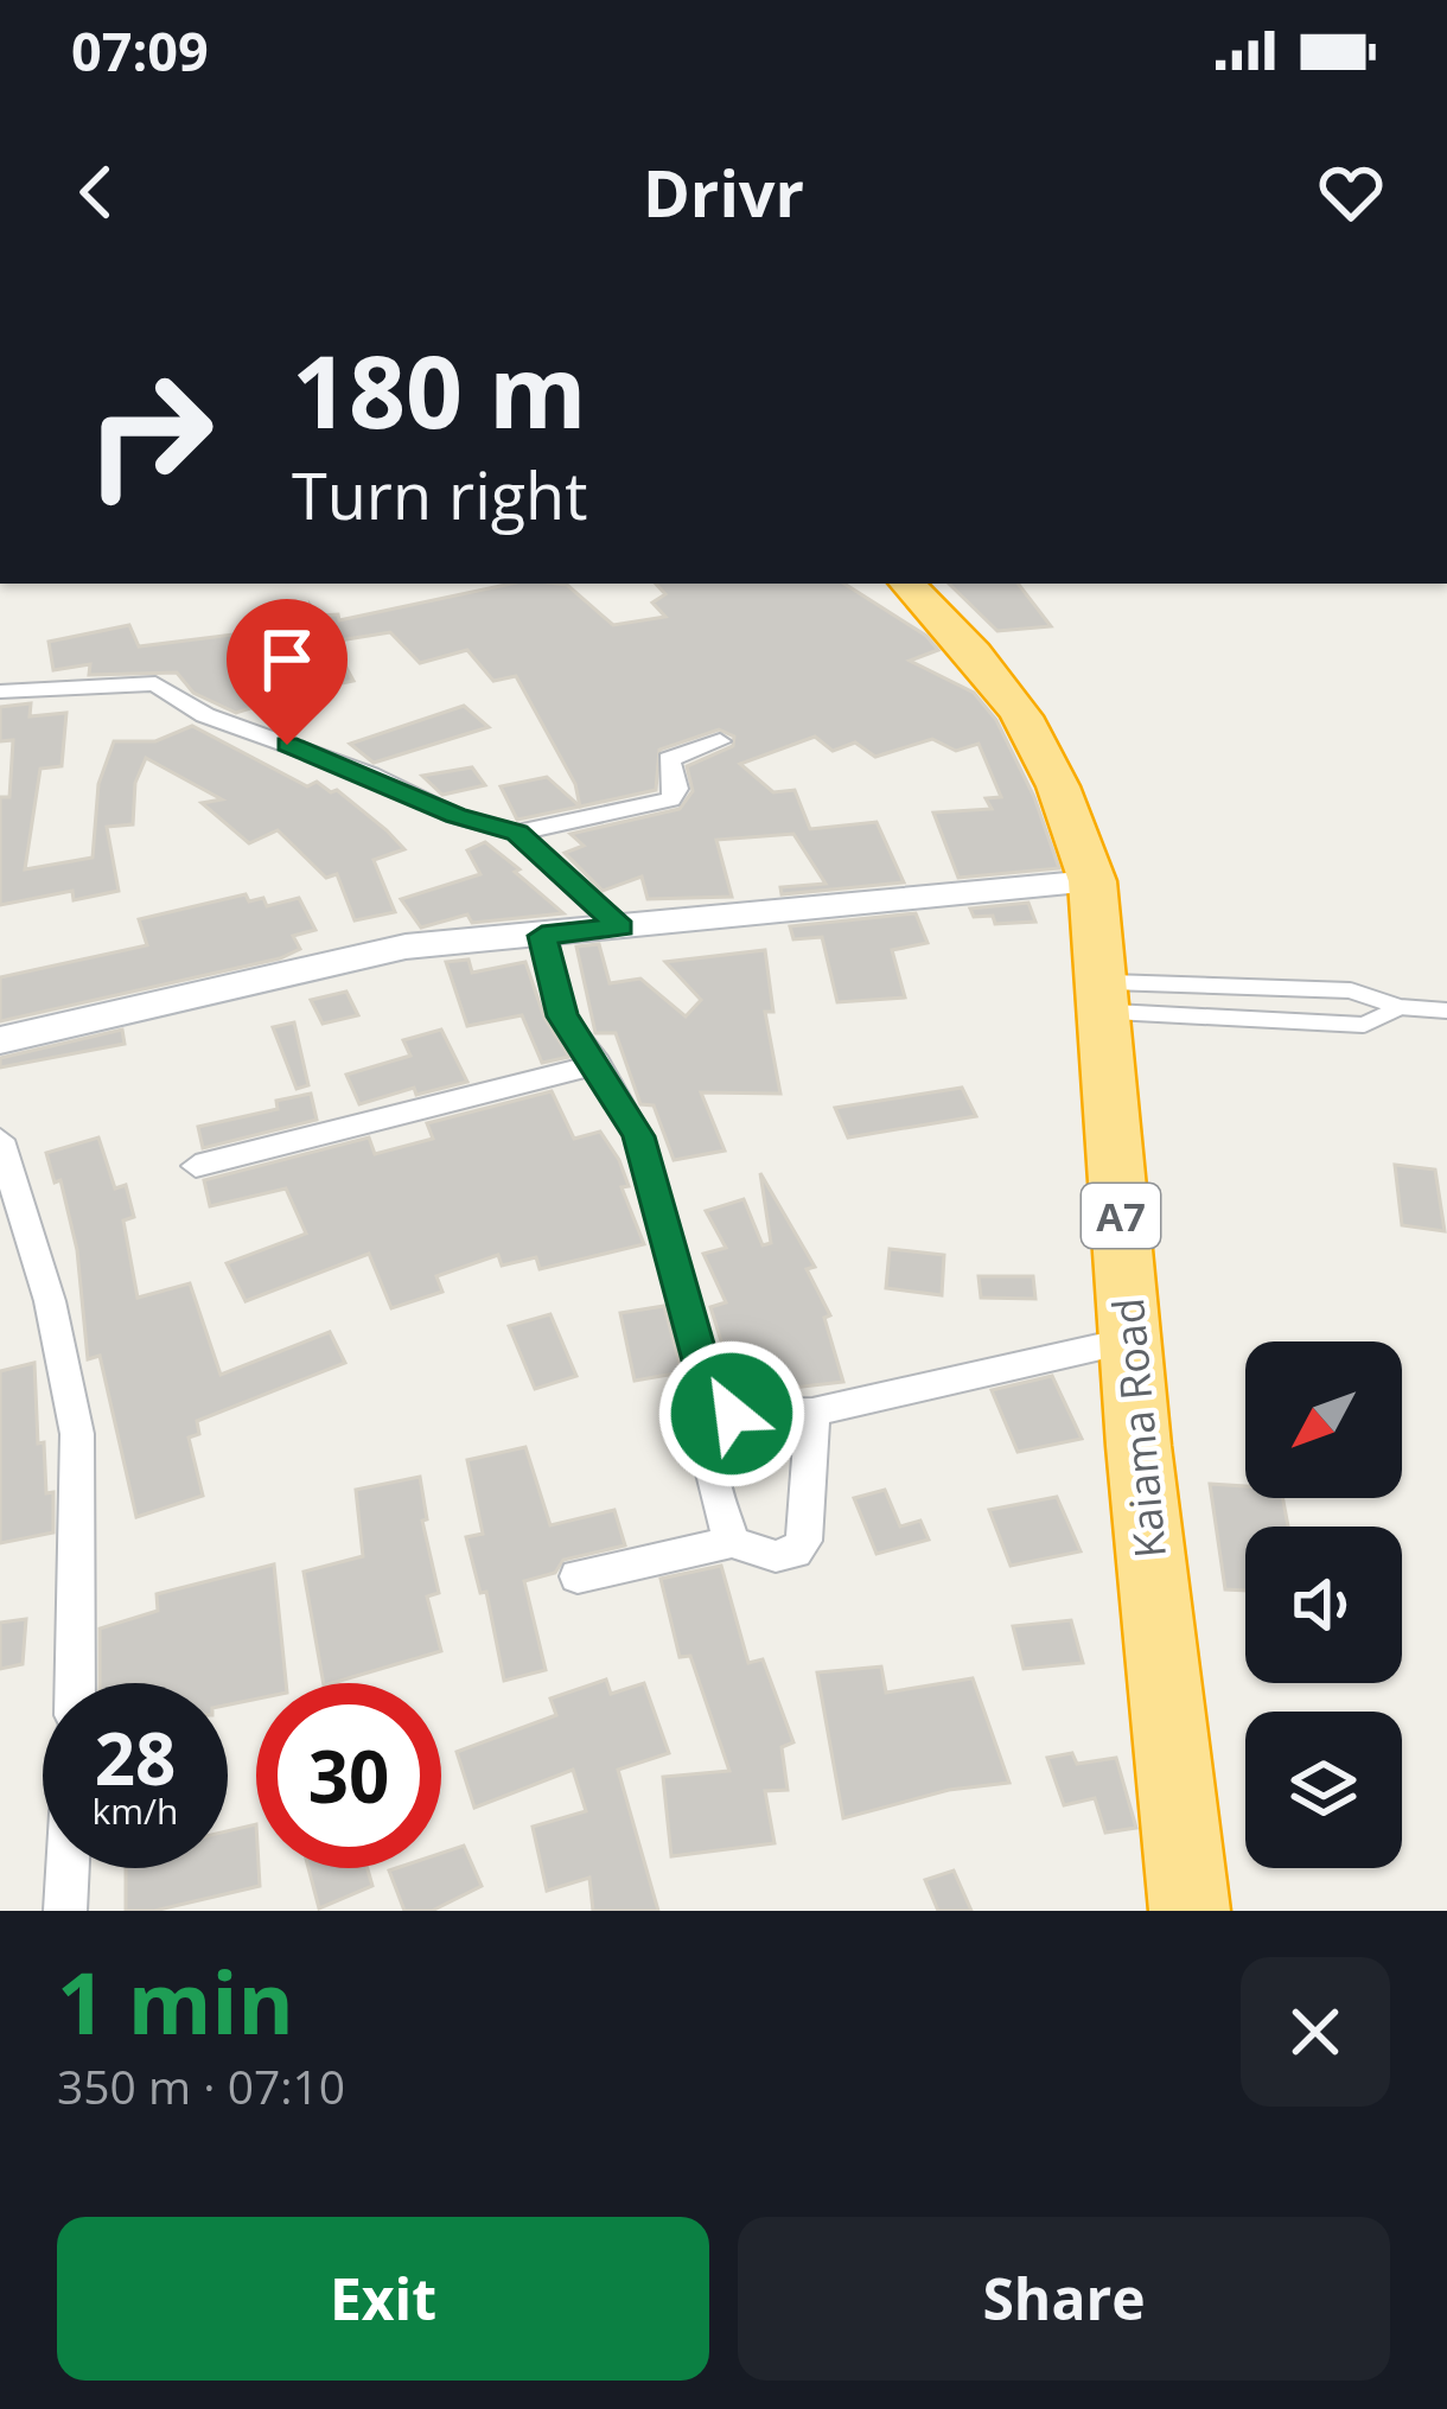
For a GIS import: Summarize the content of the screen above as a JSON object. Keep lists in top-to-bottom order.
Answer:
{
  "streets": {
    "highway": ["A7", "Kaiama Road"]
  },
  "north": "bottom left",
  "page": {
    "status": "07:09",
    "header": "Drivr",
    "turn": ["180 m", "Turn right"],
    "speed": "28 km/h",
    "limit": "30",
    "heading": ["1 min", "350 m · 07:10"],
    "buttons": ["Exit", "Share"]
  }
}
